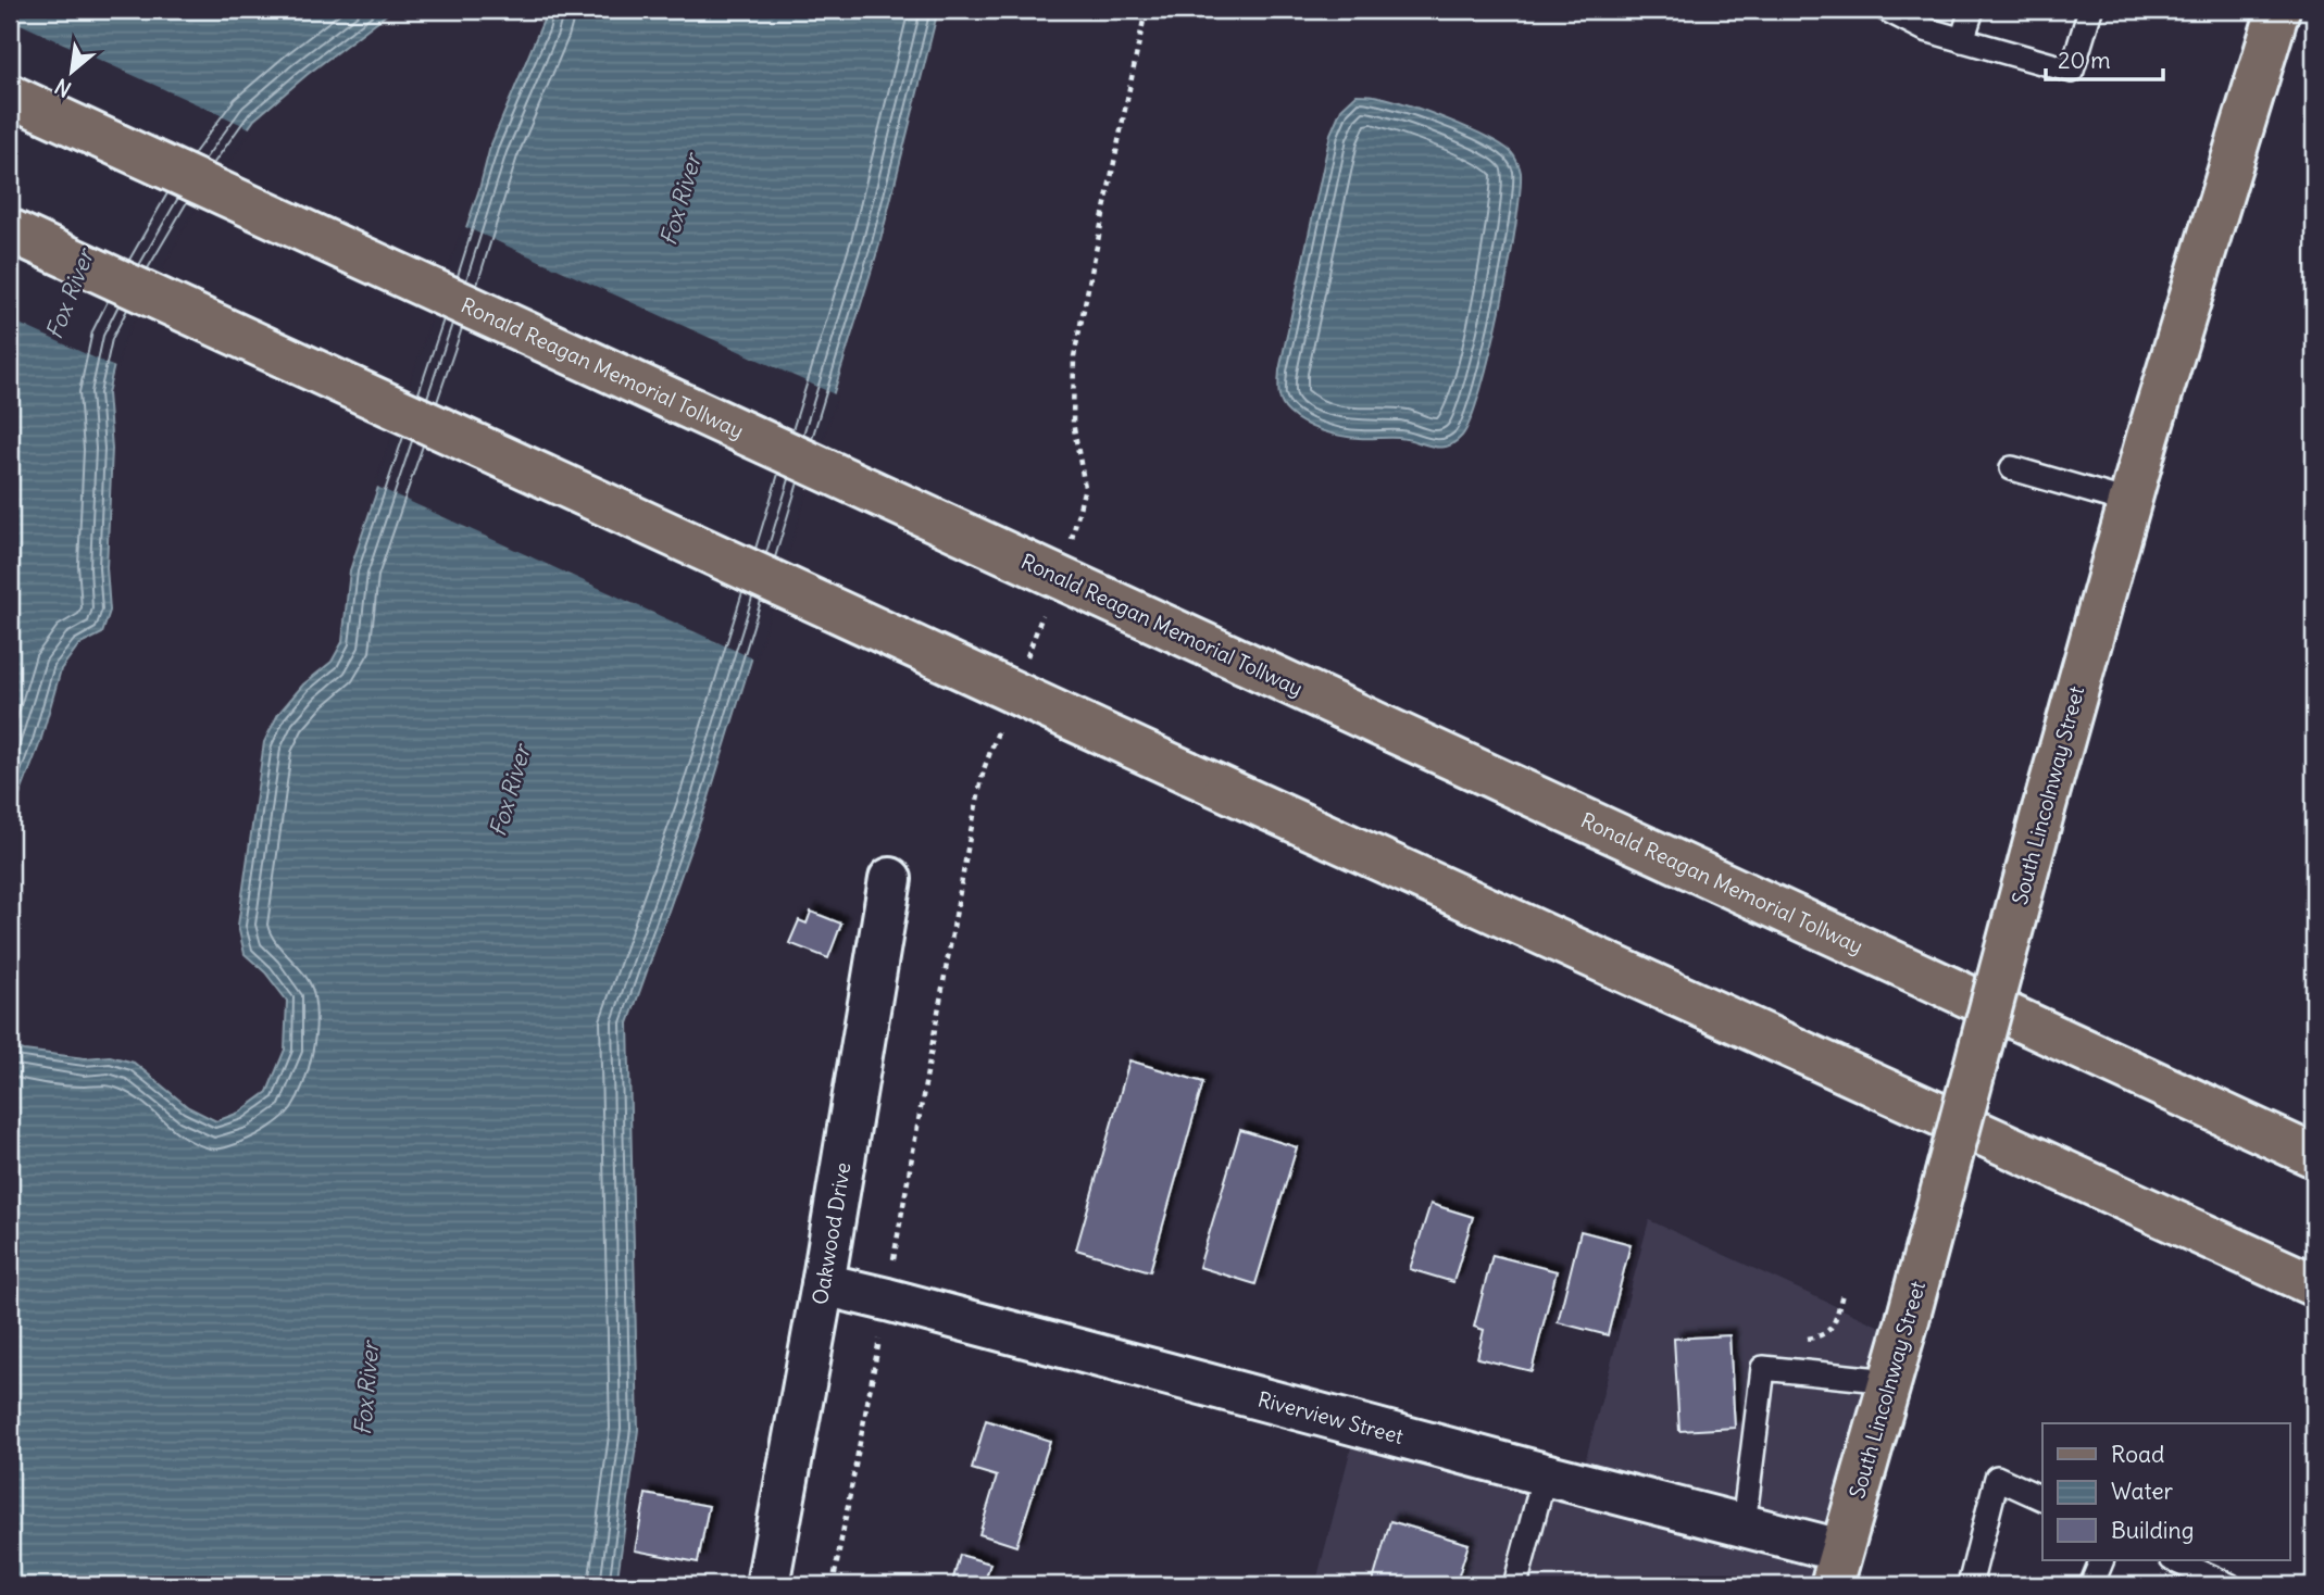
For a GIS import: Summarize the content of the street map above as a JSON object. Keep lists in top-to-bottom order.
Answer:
{
  "streets": {
    "main road": ["Ronald Reagan Memorial Tollway", "South Lincolnway Street"],
    "street": ["Oakwood Drive", "Riverview Street"]
  },
  "crossings": [
    ["South Lincolnway Street", "Riverview Street"],
    ["Oakwood Drive", "Riverview Street"]
  ],
  "water": ["Fox River"],
  "legend": ["Road", "Water", "Building"],
  "scale_bar": "20 m",
  "north": "bottom left"
}
